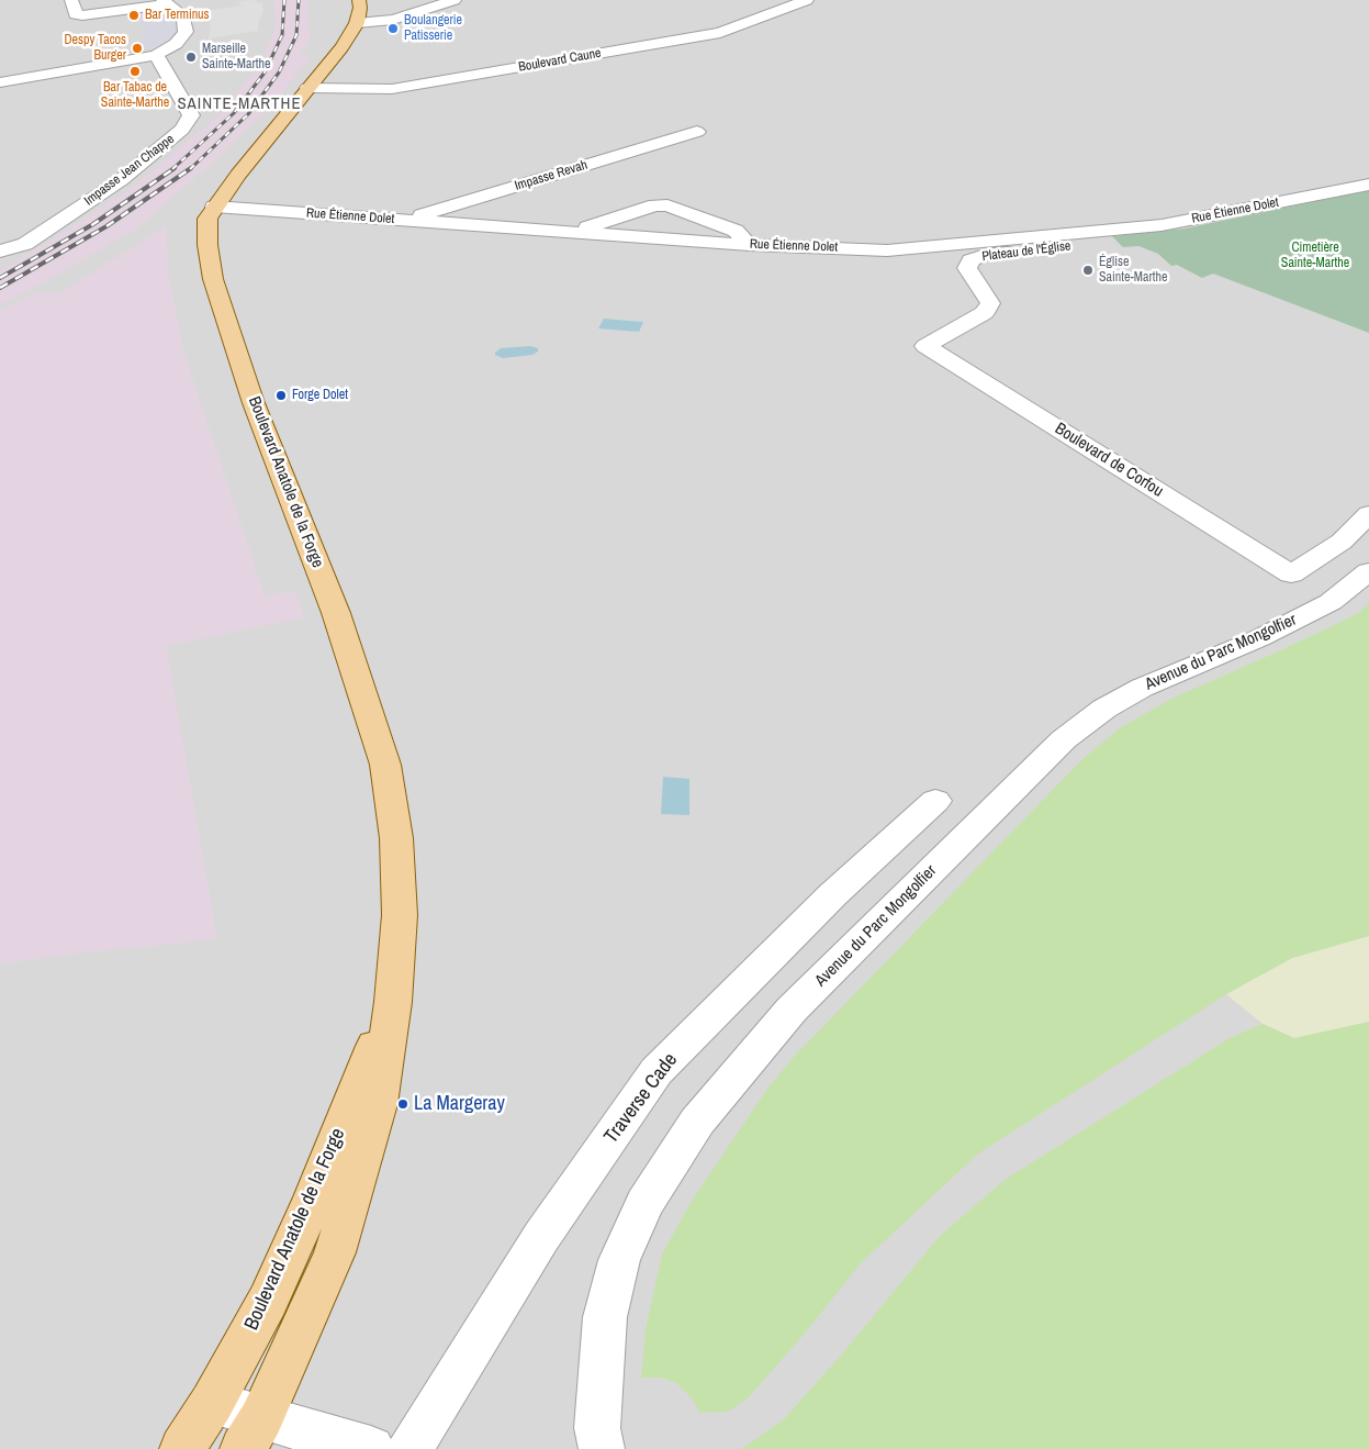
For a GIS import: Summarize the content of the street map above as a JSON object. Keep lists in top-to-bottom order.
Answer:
{
  "streets": {
    "main road": ["Boulevard Anatole de la Forge"],
    "street": [
      "Boulevard Caune",
      "Impasse Jean Chappe",
      "Impasse Revah",
      "Rue Étienne Dolet",
      "Plateau de l'Église",
      "Boulevard de Corfou",
      "Avenue du Parc Mongolfier",
      "Traverse Cade"
    ]
  },
  "crossings": [
    ["Boulevard Caune", "Boulevard Anatole de la Forge"],
    ["Impasse Revah", "Rue Étienne Dolet"],
    ["Rue Étienne Dolet", "Plateau de l'Église"],
    ["Rue Étienne Dolet", "Boulevard Anatole de la Forge"],
    ["Plateau de l'Église", "Boulevard de Corfou"]
  ],
  "districts": ["SAINTE-MARTHE"],
  "parks": ["Cimetière Sainte-Marthe"],
  "places": [
    "Bar Terminus",
    "Boulangerie Patisserie",
    "Despy Tacos Burger",
    "Marseille Sainte-Marthe",
    "Bar Tabac de Sainte-Marthe",
    "Église Sainte-Marthe",
    "Forge Dolet",
    "La Margeray"
  ]
}
